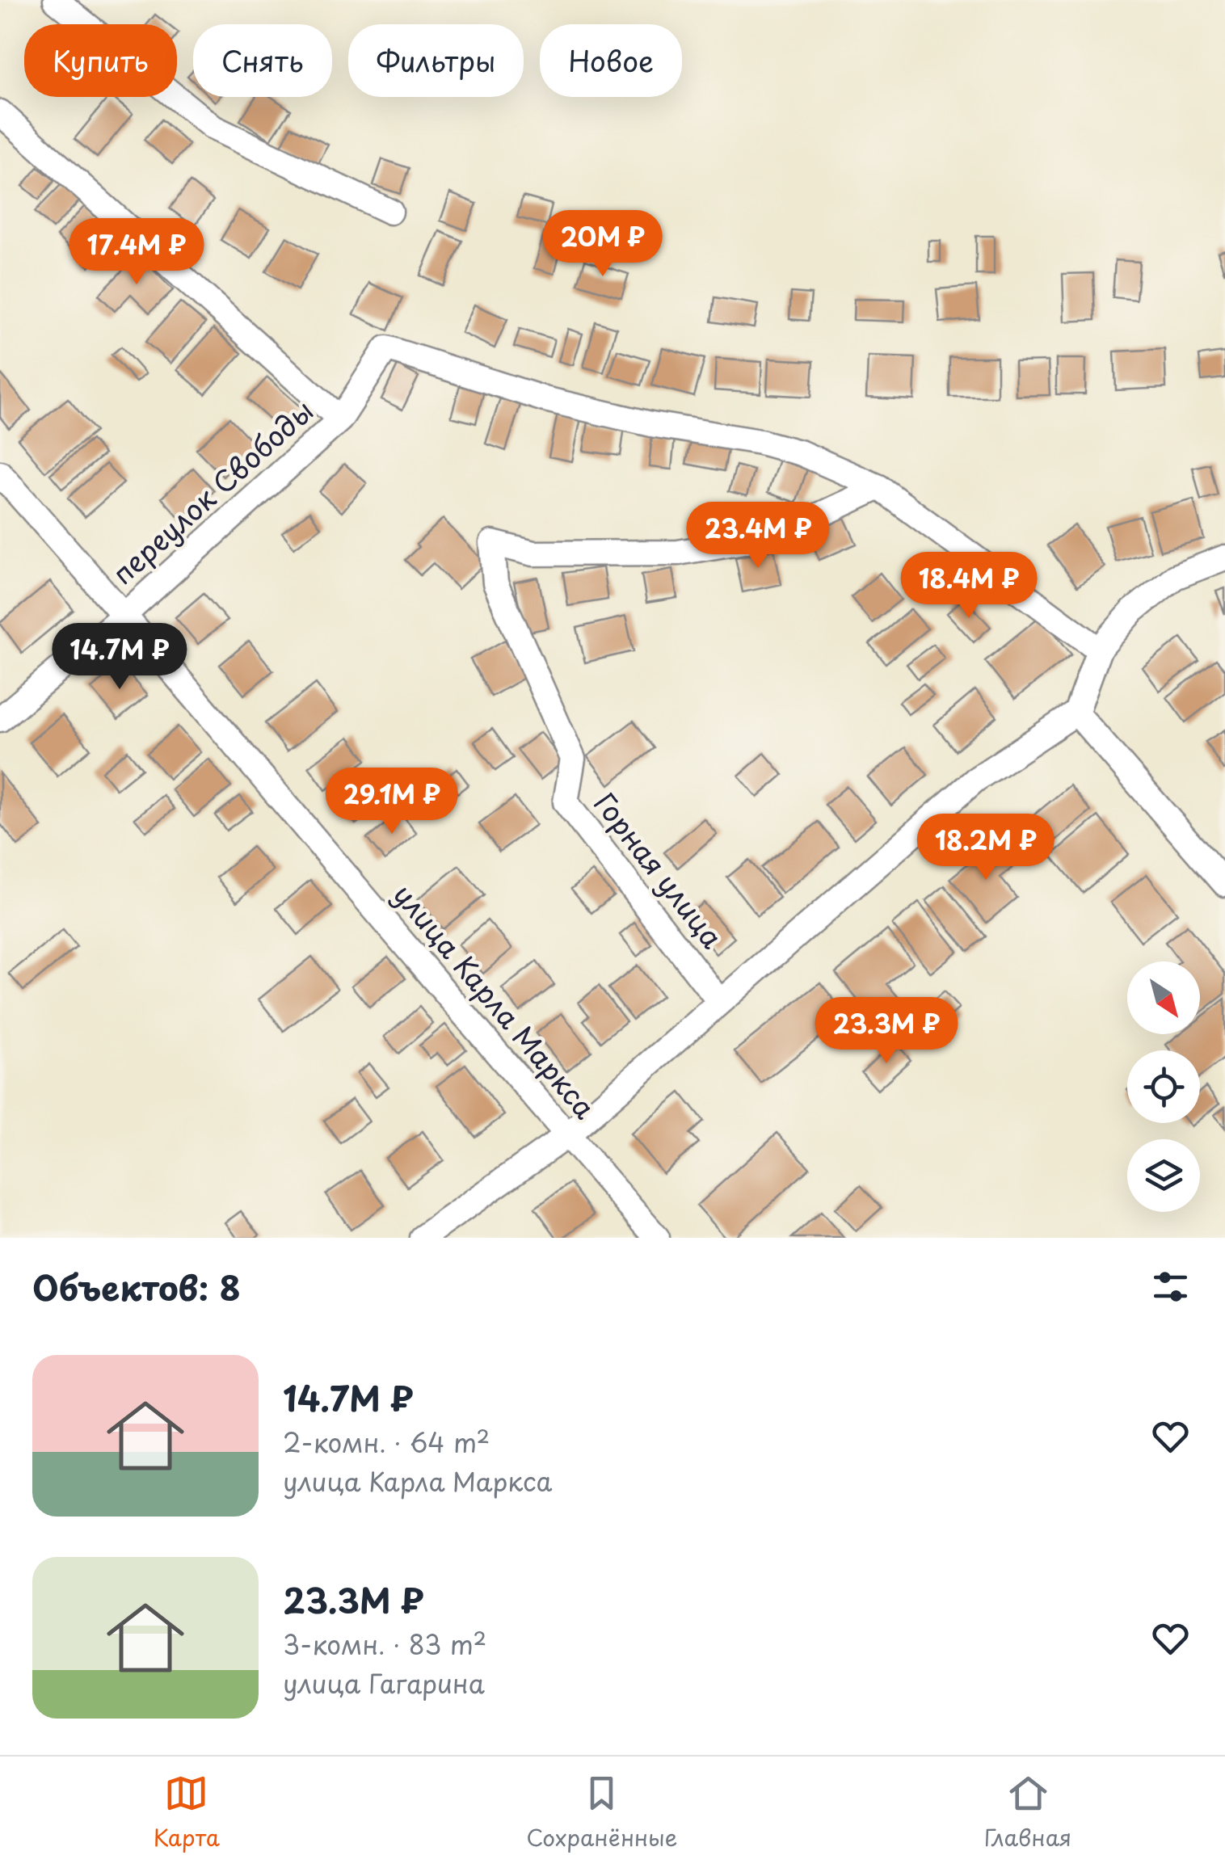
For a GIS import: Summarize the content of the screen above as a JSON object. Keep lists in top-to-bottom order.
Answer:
{
  "streets": {
    "street": ["переулок Свободы", "Горная улица", "улица Карла Маркса"]
  },
  "crossings": [
    ["переулок Свободы", "улица Карла Маркса"]
  ],
  "north": "bottom right",
  "page": {
    "chip": [
      "Купить",
      "Снять",
      "Фильтры",
      "Новое"
    ],
    "price": [
      "20M ₽",
      "17.4M ₽",
      "23.4M ₽",
      "18.4M ₽",
      "14.7M ₽",
      "29.1M ₽",
      "18.2M ₽",
      "23.3M ₽"
    ],
    "heading": "Объектов: 8",
    "list": [
      {
        "name": "14.7M ₽",
        "note": "2-комн. · 64 m² · улица Карла Маркса"
      },
      {
        "name": "23.3M ₽",
        "note": "3-комн. · 83 m² · улица Гагарина"
      }
    ],
    "tabs": ["Карта", "Сохранённые", "Главная"]
  }
}
